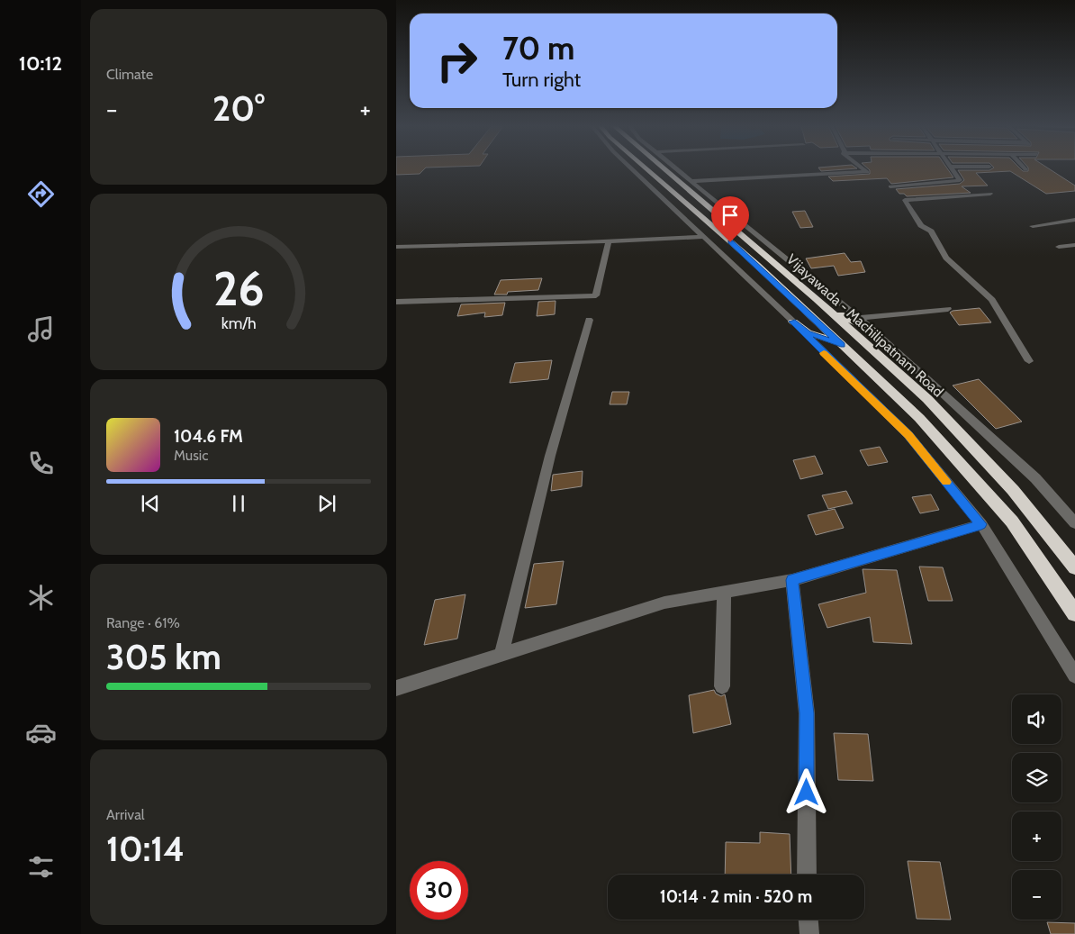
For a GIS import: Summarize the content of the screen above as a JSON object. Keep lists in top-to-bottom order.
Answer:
{
  "streets": {
    "highway": ["Vijayawada - Machilipatnam Road"]
  },
  "page": {
    "tabs": "10:12",
    "tile": [
      "Climate",
      ["Range · 61%", "305 km"],
      ["Arrival", "10:14"]
    ],
    "turn": ["70 m", "Turn right"],
    "heat": ["−", "20°", "+"],
    "song": ["104.6 FM", "Music"],
    "map_buttons": ["+", "−"],
    "limit": "30",
    "trip": "10:14 · 2 min · 520 m",
    "gauge": ["26", "km/h"]
  }
}
